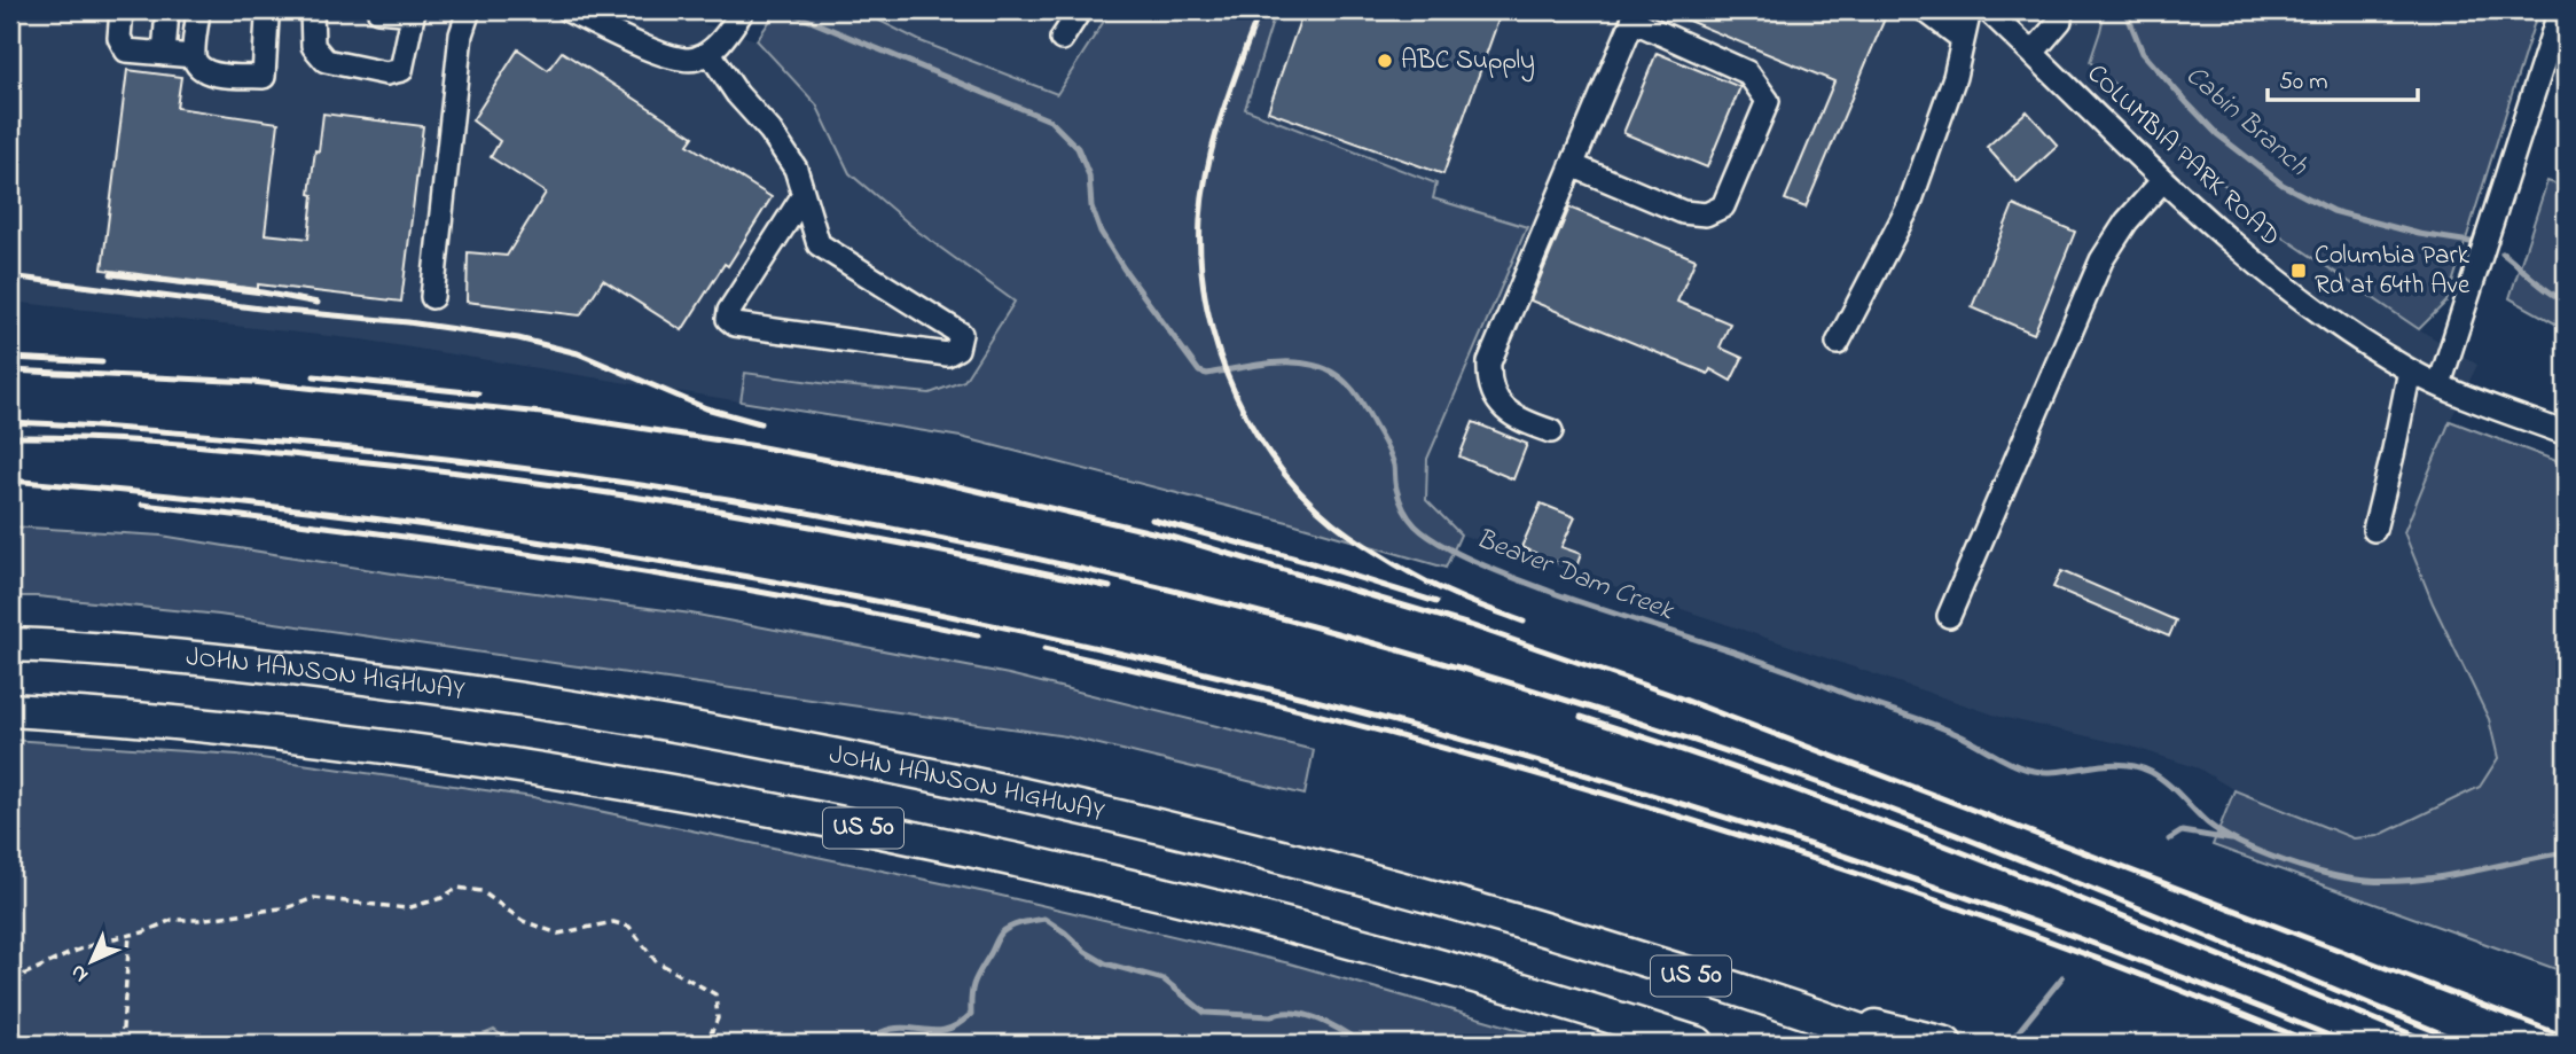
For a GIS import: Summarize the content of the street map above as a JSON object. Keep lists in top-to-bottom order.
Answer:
{
  "streets": {
    "highway": ["JOHN HANSON HIGHWAY", "US 50"],
    "street": ["COLUMBIA PARK ROAD"]
  },
  "water": ["Cabin Branch", "Beaver Dam Creek"],
  "places": {
    "other": ["ABC Supply"],
    "transit": ["Columbia Park Rd at 64th Ave"]
  },
  "scale_bar": "50 m",
  "north": "bottom left"
}
